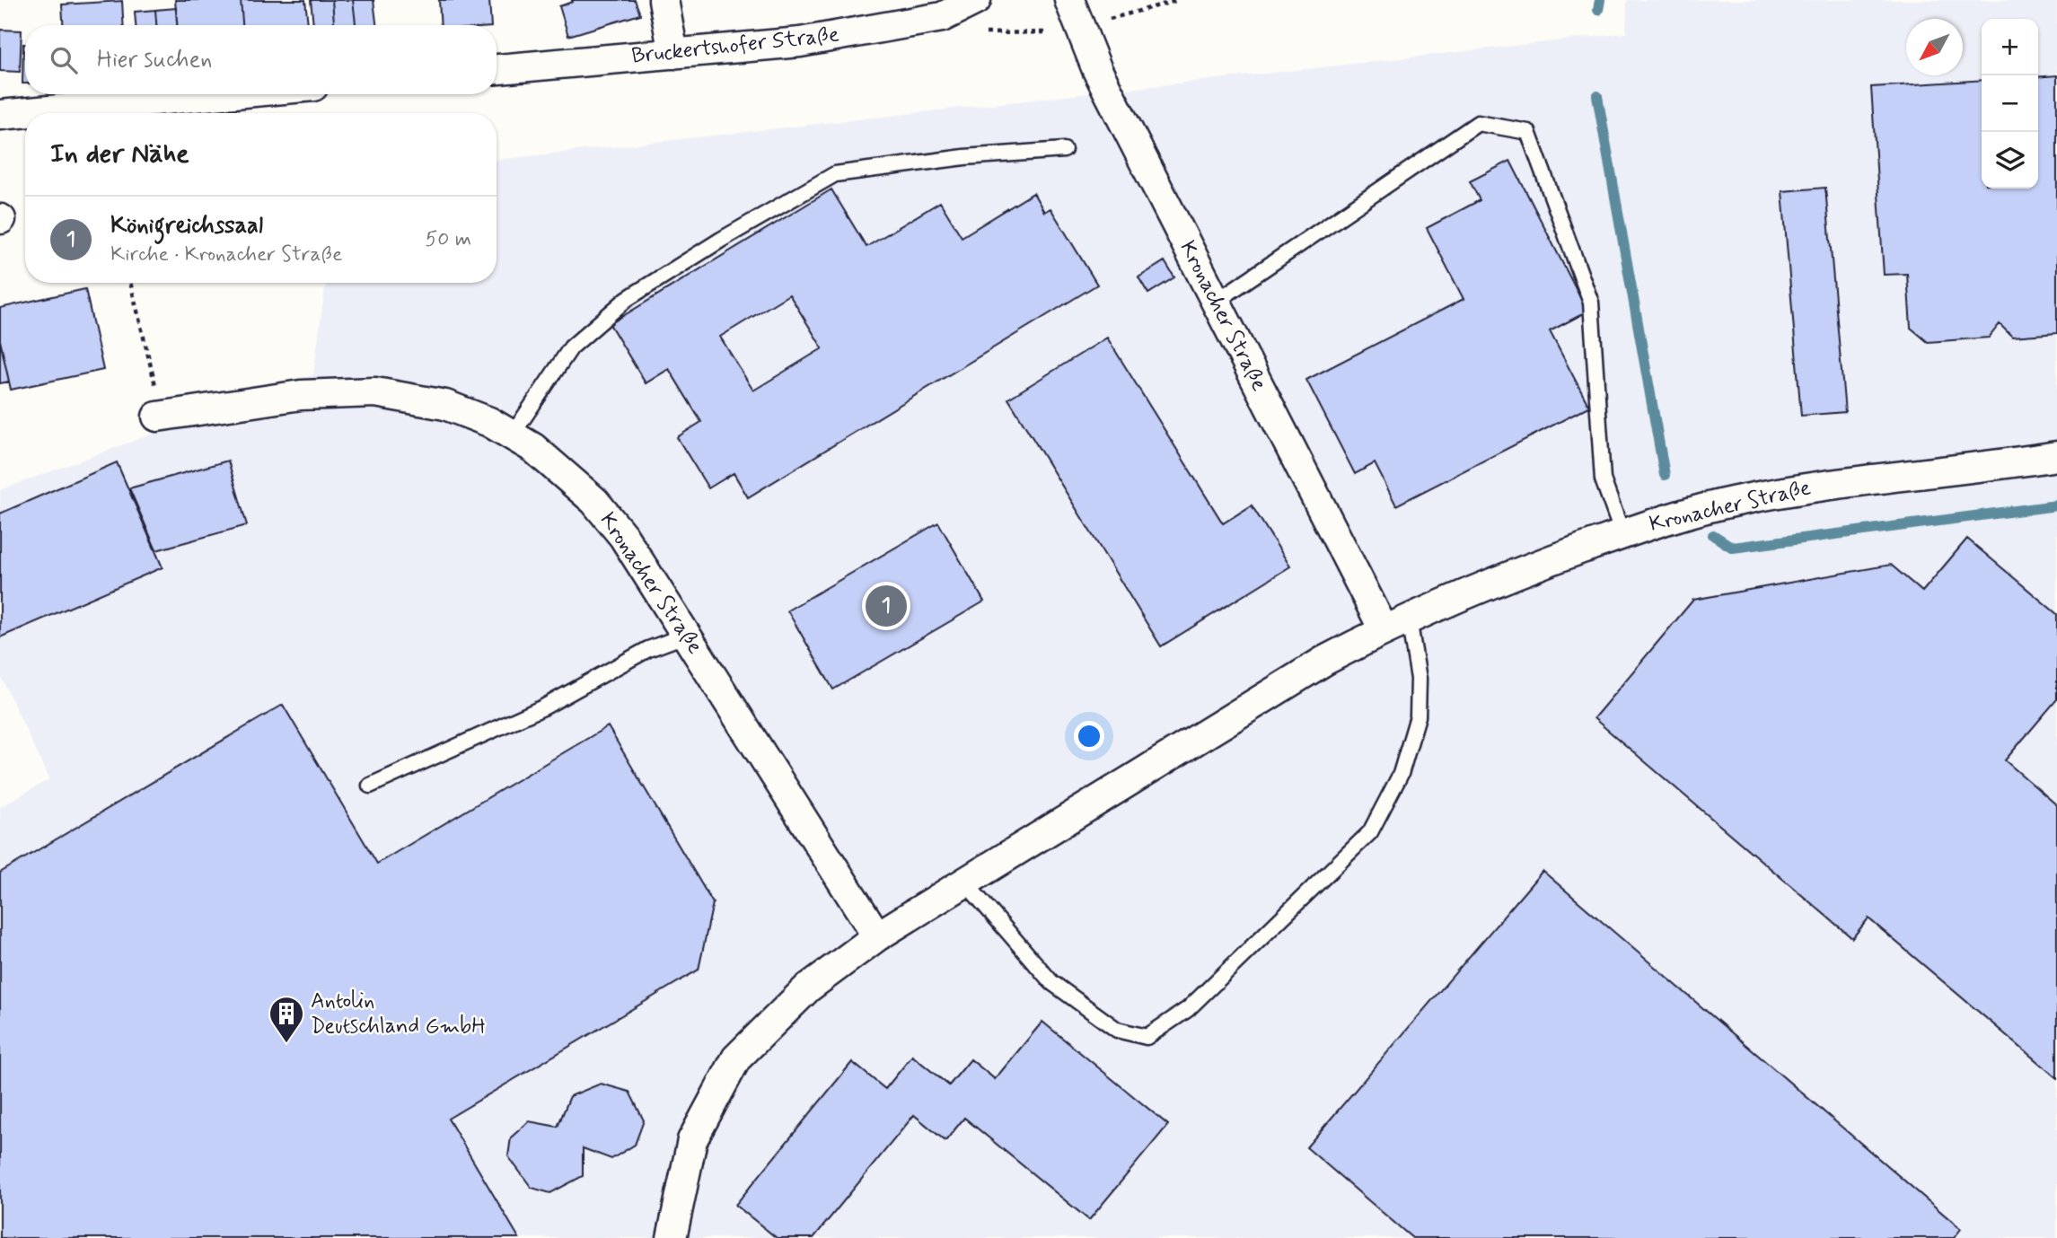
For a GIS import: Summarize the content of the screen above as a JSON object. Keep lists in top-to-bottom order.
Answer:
{
  "streets": {
    "street": ["Bruckertshofer Straße", "Kronacher Straße"]
  },
  "places": {
    "building": ["Antolin Deutschland GmbH"]
  },
  "north": "bottom left",
  "page": {
    "map_buttons": ["+", "−"],
    "search": "Hier suchen",
    "heading": "In der Nähe",
    "list": [
      {
        "mark": "1",
        "name": "Königreichssaal",
        "note": "Kirche · Kronacher Straße",
        "value": "50 m"
      }
    ],
    "pins": "1"
  }
}
